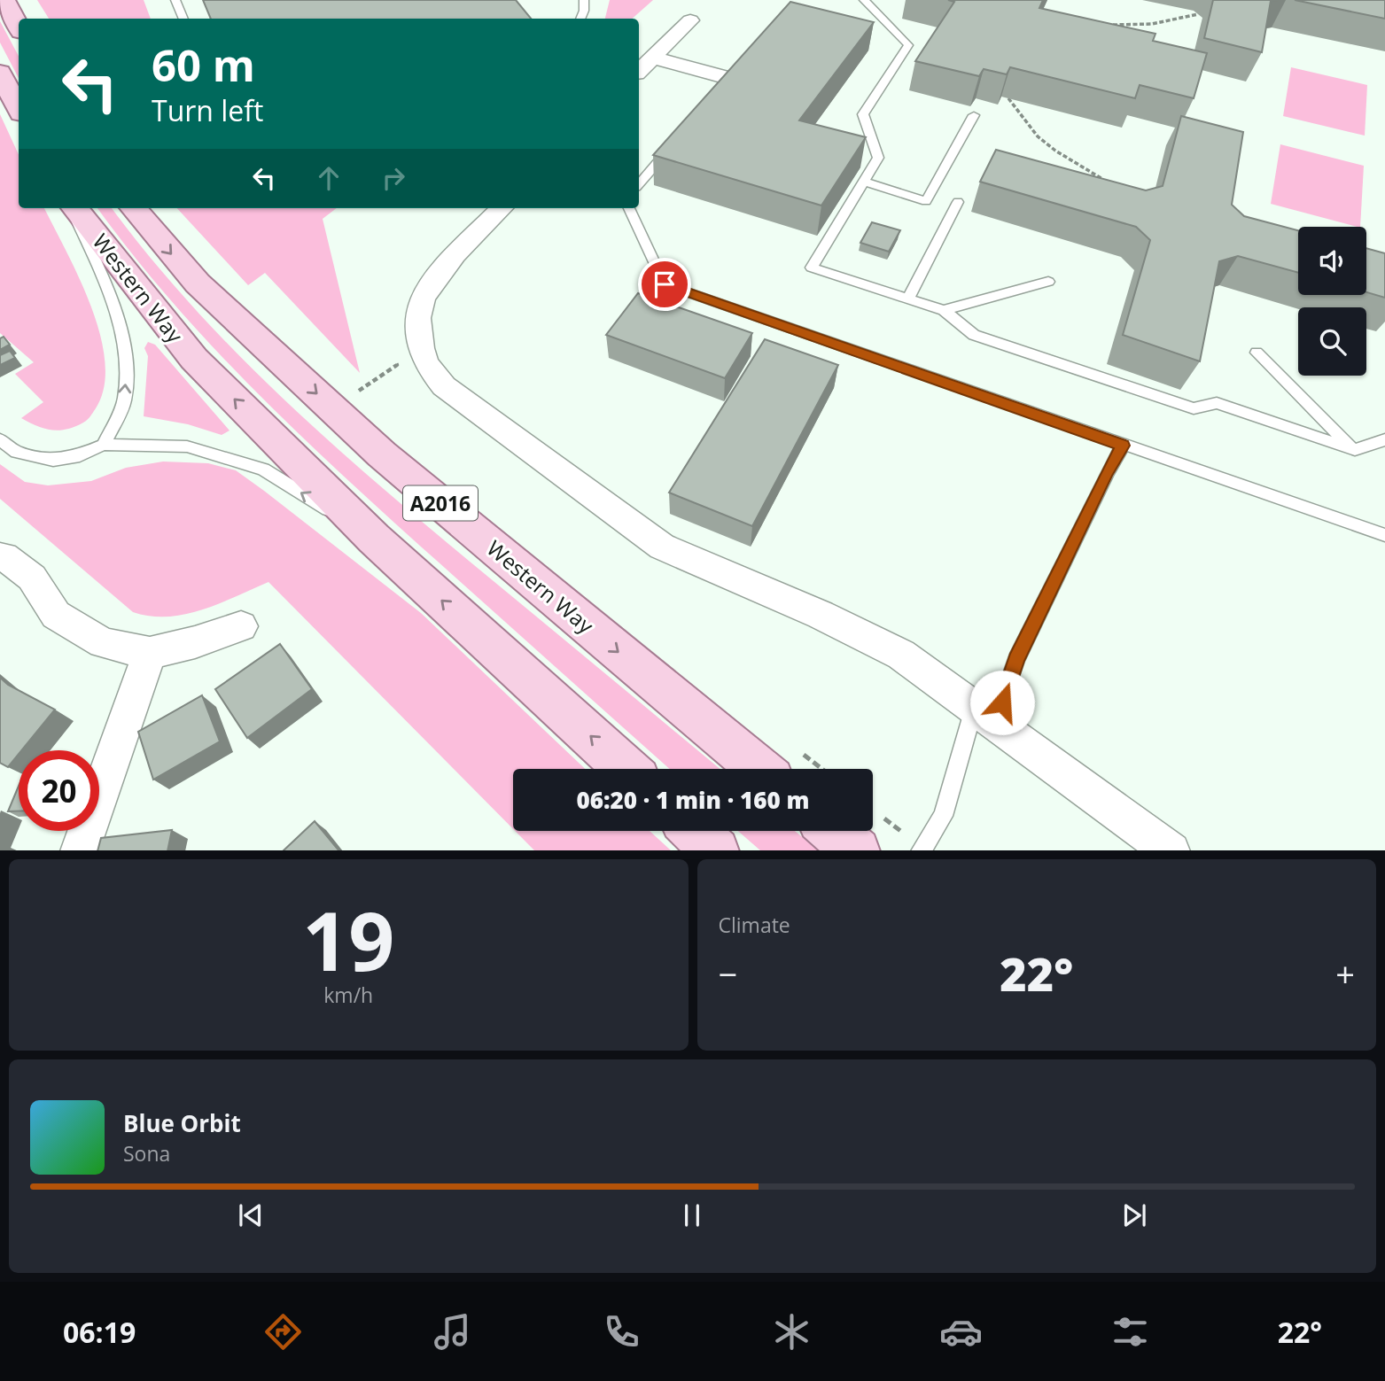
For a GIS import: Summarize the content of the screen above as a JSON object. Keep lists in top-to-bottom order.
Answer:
{
  "streets": {
    "main road": ["Western Way", "A2016"]
  },
  "page": {
    "turn": ["60 m", "Turn left"],
    "limit": "20",
    "trip": "06:20 · 1 min · 160 m",
    "tile": [
      ["19", "km/h"],
      "Climate"
    ],
    "heat": ["−", "22°", "+"],
    "song": ["Blue Orbit", "Sona"],
    "tabs": ["06:19", "22°"]
  }
}
